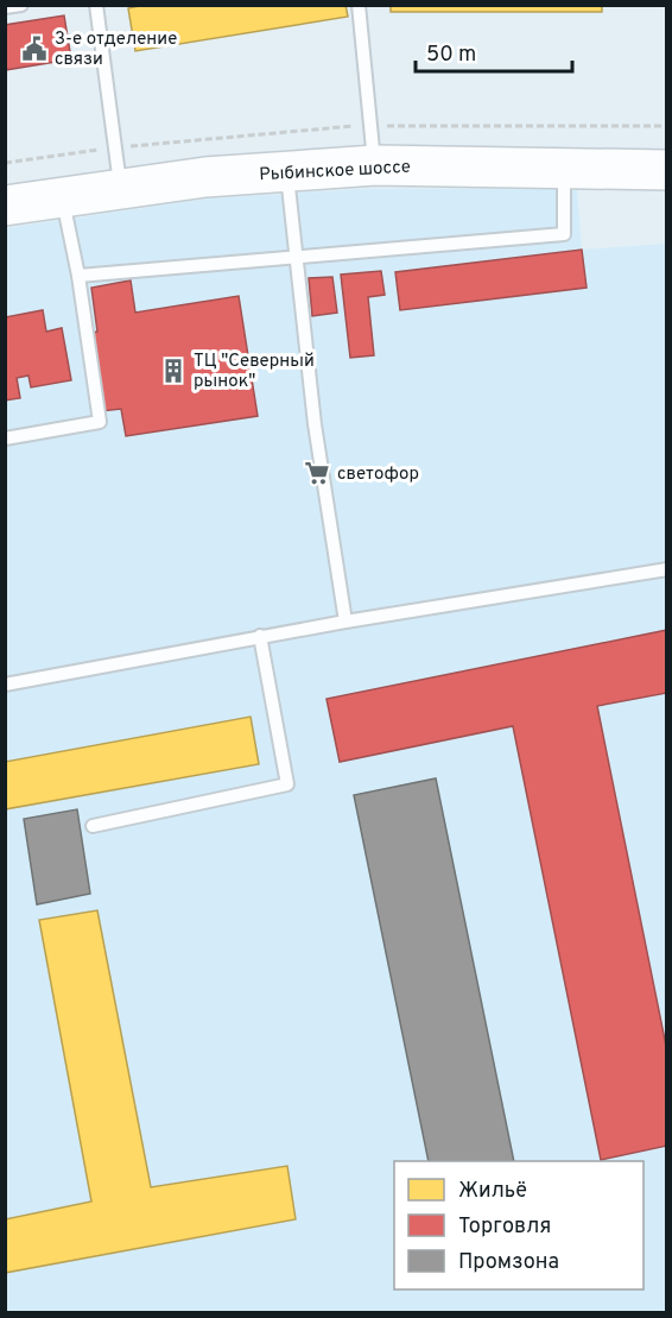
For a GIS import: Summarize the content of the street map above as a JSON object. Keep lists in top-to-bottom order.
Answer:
{
  "streets": {
    "main road": ["Рыбинское шоссе"]
  },
  "places": {
    "public building": ["3-е отделение связи"],
    "building": ["ТЦ \"Северный рынок\""],
    "supermarket": ["светофор"]
  },
  "legend": ["Жильё", "Торговля", "Промзона"],
  "scale_bar": "50 m"
}
